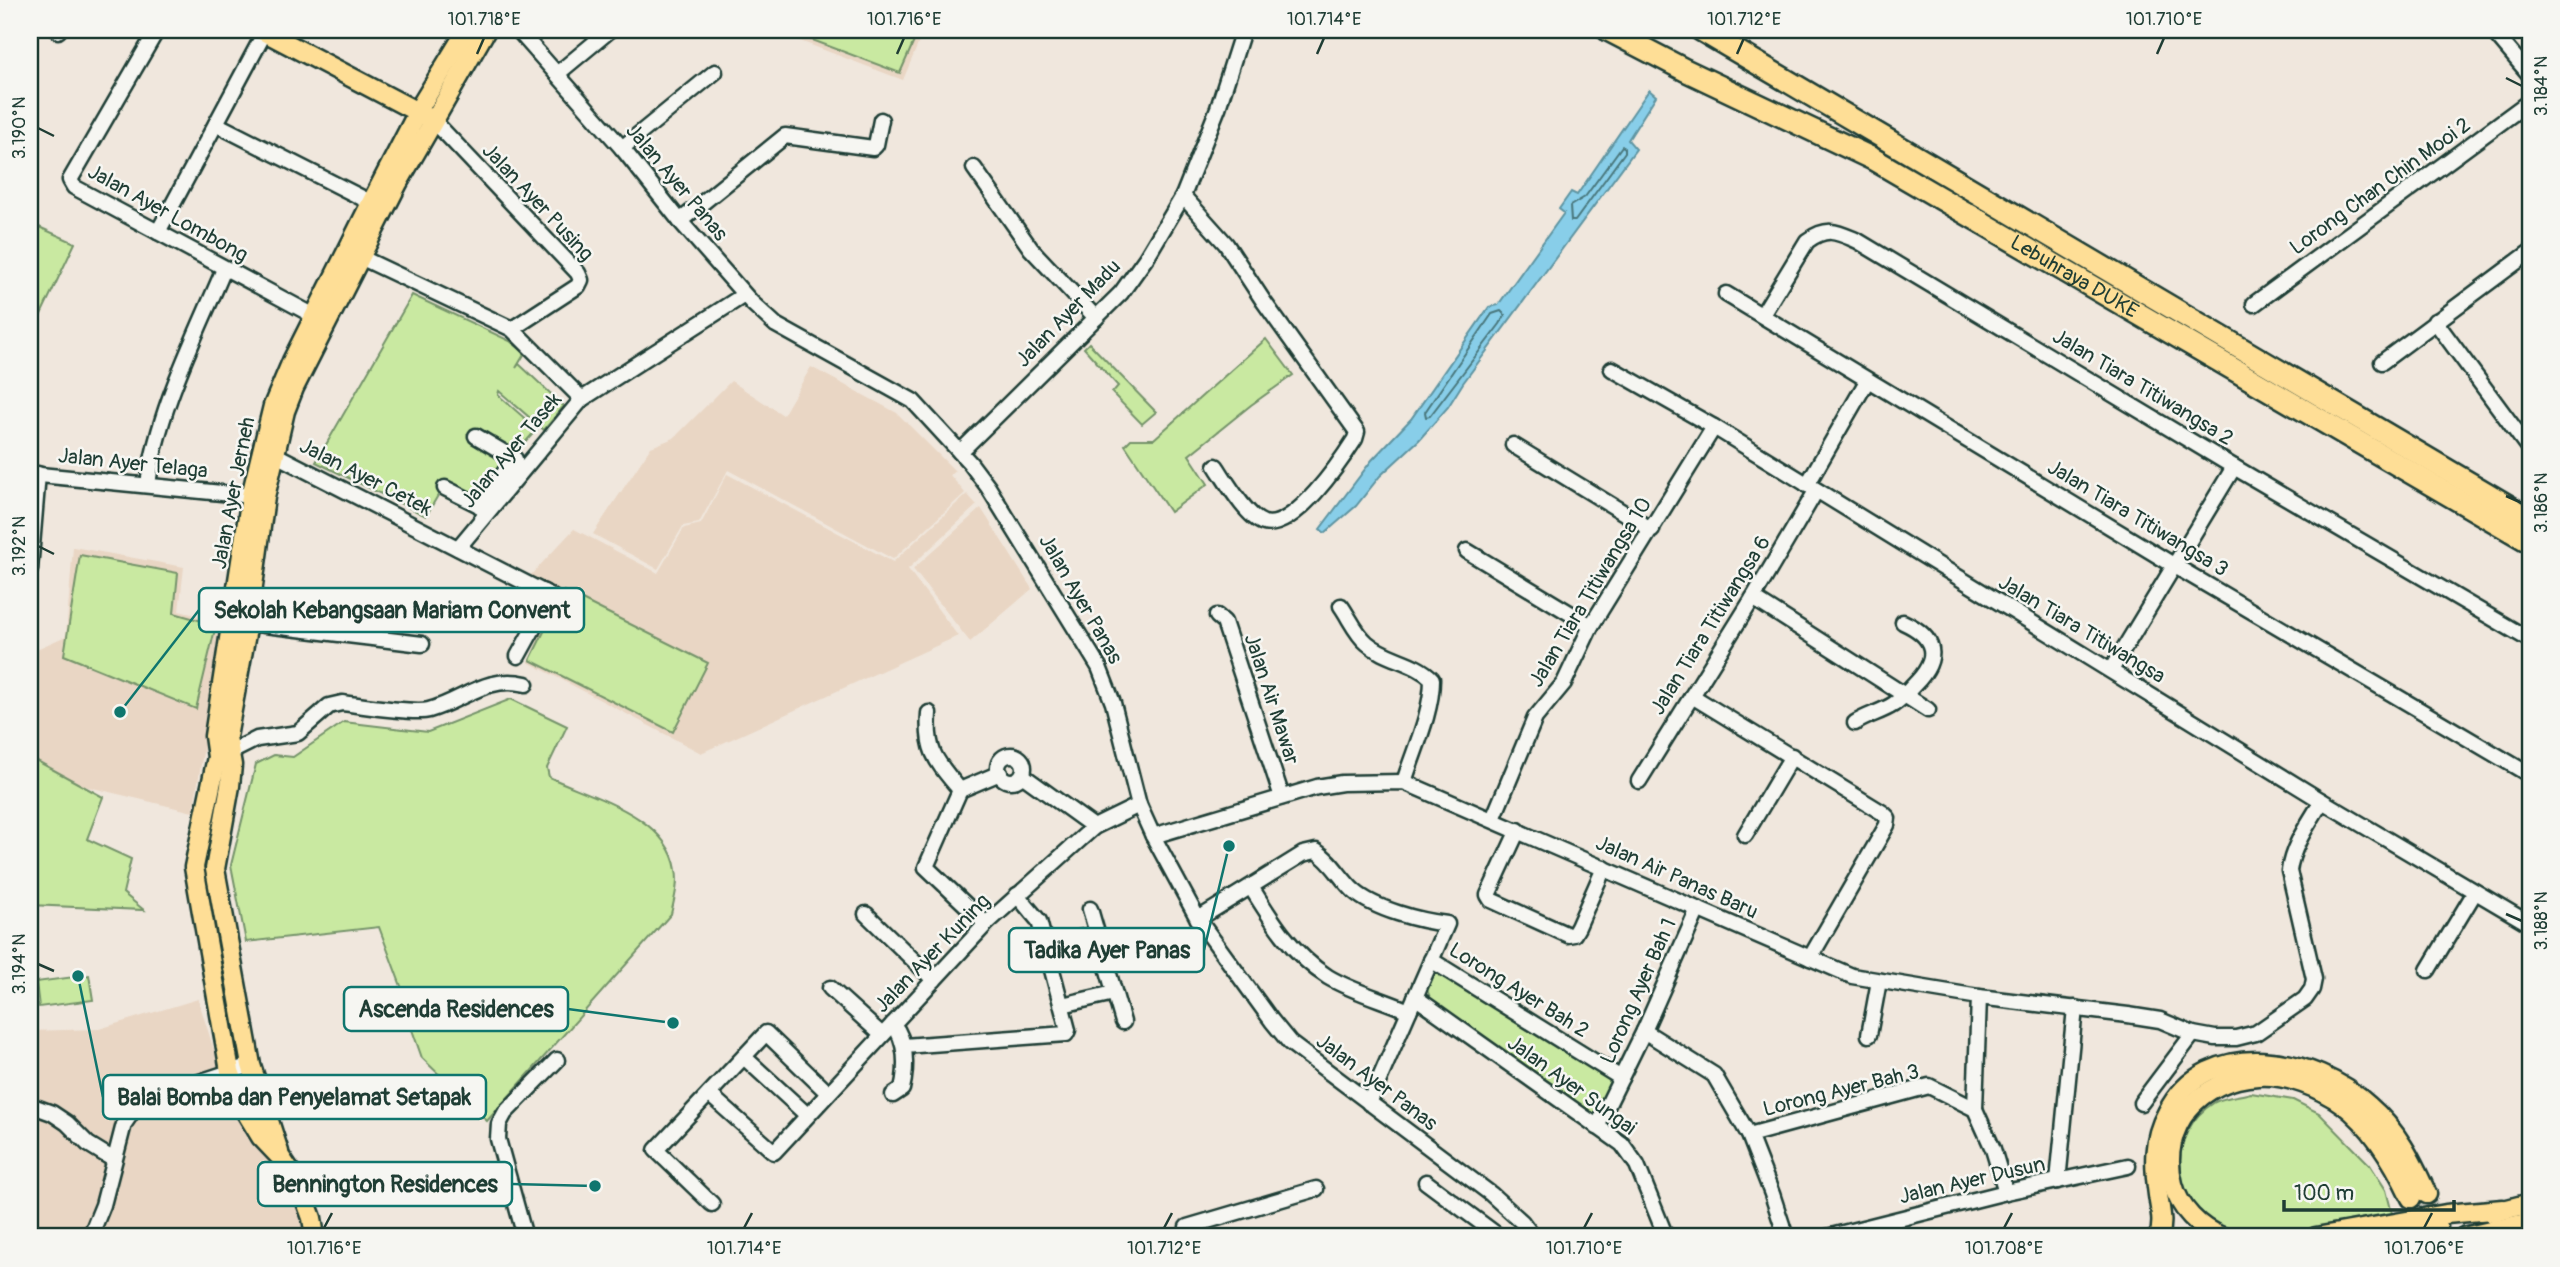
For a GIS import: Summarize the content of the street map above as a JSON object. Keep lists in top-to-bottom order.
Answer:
{
  "streets": {
    "highway": ["Lebuhraya DUKE"],
    "main road": ["Jalan Ayer Jerneh"],
    "street": [
      "Jalan Ayer Panas",
      "Lorong Chan Chin Mooi 2",
      "Jalan Ayer Pusing",
      "Jalan Ayer Lombong",
      "Jalan Ayer Madu",
      "Jalan Tiara Titiwangsa 2",
      "Jalan Ayer Tasek",
      "Jalan Ayer Telaga",
      "Jalan Ayer Cetek",
      "Jalan Tiara Titiwangsa 3",
      "Jalan Tiara Titiwangsa 10",
      "Jalan Tiara Titiwangsa 6",
      "Jalan Tiara Titiwangsa",
      "Jalan Air Mawar",
      "Jalan Air Panas Baru",
      "Jalan Ayer Kuning",
      "Lorong Ayer Bah 2",
      "Lorong Ayer Bah 1",
      "Jalan Ayer Sungai",
      "Lorong Ayer Bah 3",
      "Jalan Ayer Dusun"
    ]
  },
  "crossings": [
    ["Jalan Ayer Panas", "Jalan Ayer Madu"],
    ["Jalan Ayer Panas", "Jalan Ayer Tasek"],
    ["Jalan Ayer Panas", "Jalan Air Panas Baru"],
    ["Jalan Ayer Panas", "Jalan Ayer Kuning"],
    ["Jalan Ayer Pusing", "Jalan Ayer Jerneh"],
    ["Jalan Ayer Lombong", "Jalan Ayer Jerneh"],
    ["Jalan Tiara Titiwangsa 2", "Jalan Tiara Titiwangsa 3"],
    ["Jalan Ayer Tasek", "Jalan Ayer Cetek"],
    ["Jalan Ayer Telaga", "Jalan Ayer Jerneh"],
    ["Jalan Ayer Cetek", "Jalan Ayer Jerneh"],
    ["Jalan Tiara Titiwangsa 3", "Jalan Tiara Titiwangsa 6"],
    ["Jalan Tiara Titiwangsa 10", "Jalan Tiara Titiwangsa"],
    ["Jalan Tiara Titiwangsa 10", "Jalan Air Panas Baru"],
    ["Jalan Tiara Titiwangsa 6", "Jalan Tiara Titiwangsa"],
    ["Jalan Tiara Titiwangsa", "Jalan Air Panas Baru"],
    ["Jalan Air Mawar", "Jalan Air Panas Baru"],
    ["Jalan Air Panas Baru", "Lorong Ayer Bah 1"],
    ["Lorong Ayer Bah 2", "Lorong Ayer Bah 1"],
    ["Lorong Ayer Bah 1", "Jalan Ayer Sungai"]
  ],
  "places": [
    "Sekolah Kebangsaan Mariam Convent",
    "Tadika Ayer Panas",
    "Balai Bomba dan Penyelamat Setapak",
    "Ascenda Residences",
    "Bennington Residences"
  ],
  "scale_bar": "100 m",
  "coordinates": [
    "101.718°E",
    "101.716°E",
    "101.714°E",
    "101.712°E",
    "101.710°E",
    "3.184°N",
    "3.190°N",
    "3.186°N",
    "3.192°N",
    "3.188°N",
    "3.194°N",
    "101.708°E",
    "101.706°E"
  ]
}
